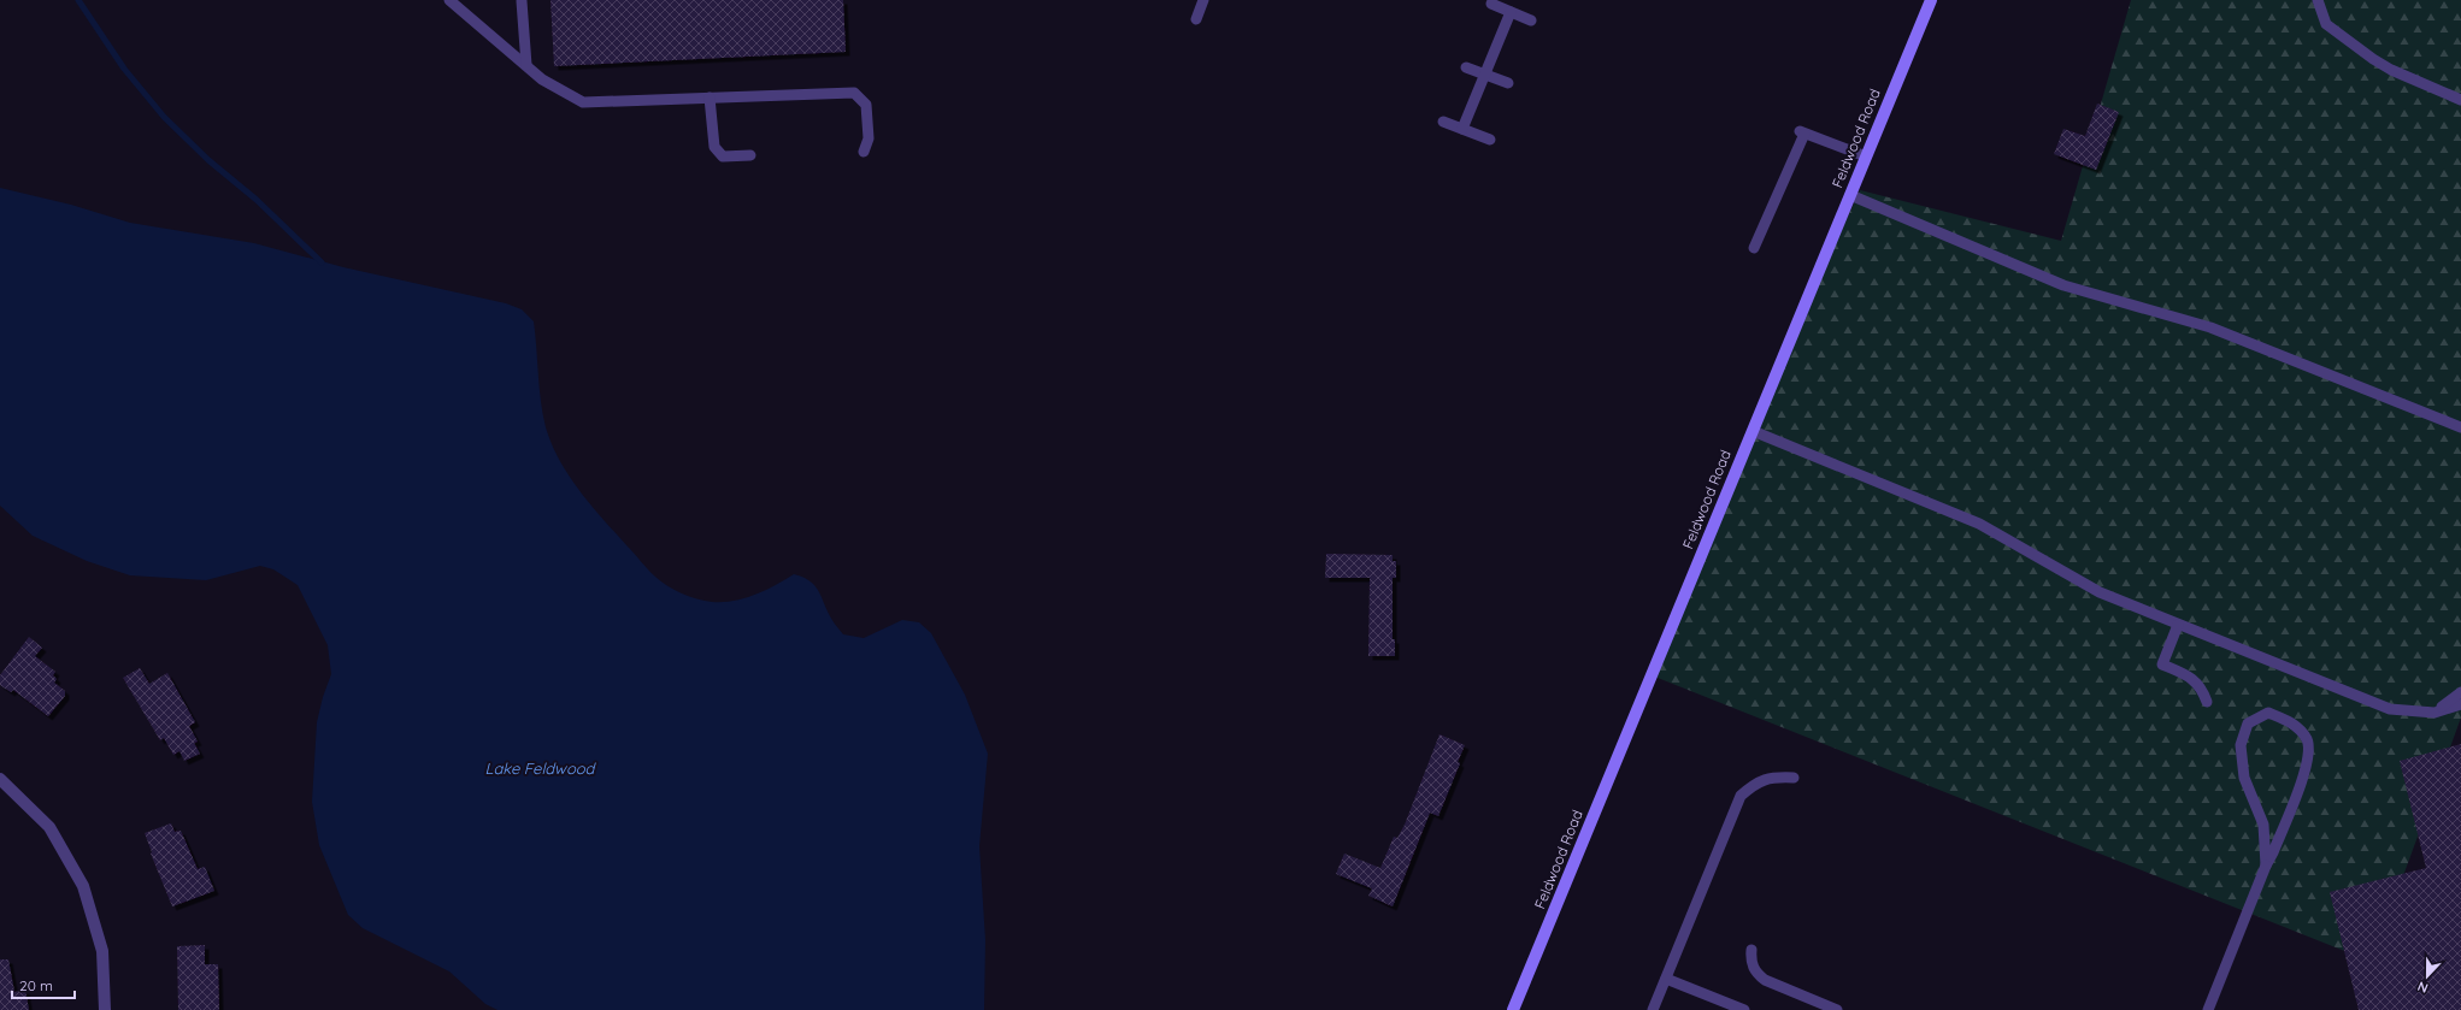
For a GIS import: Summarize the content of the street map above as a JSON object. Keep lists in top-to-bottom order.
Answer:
{
  "streets": {
    "street": ["Feldwood Road"]
  },
  "water": ["Lake Feldwood"],
  "scale_bar": "20 m",
  "north": "bottom"
}
